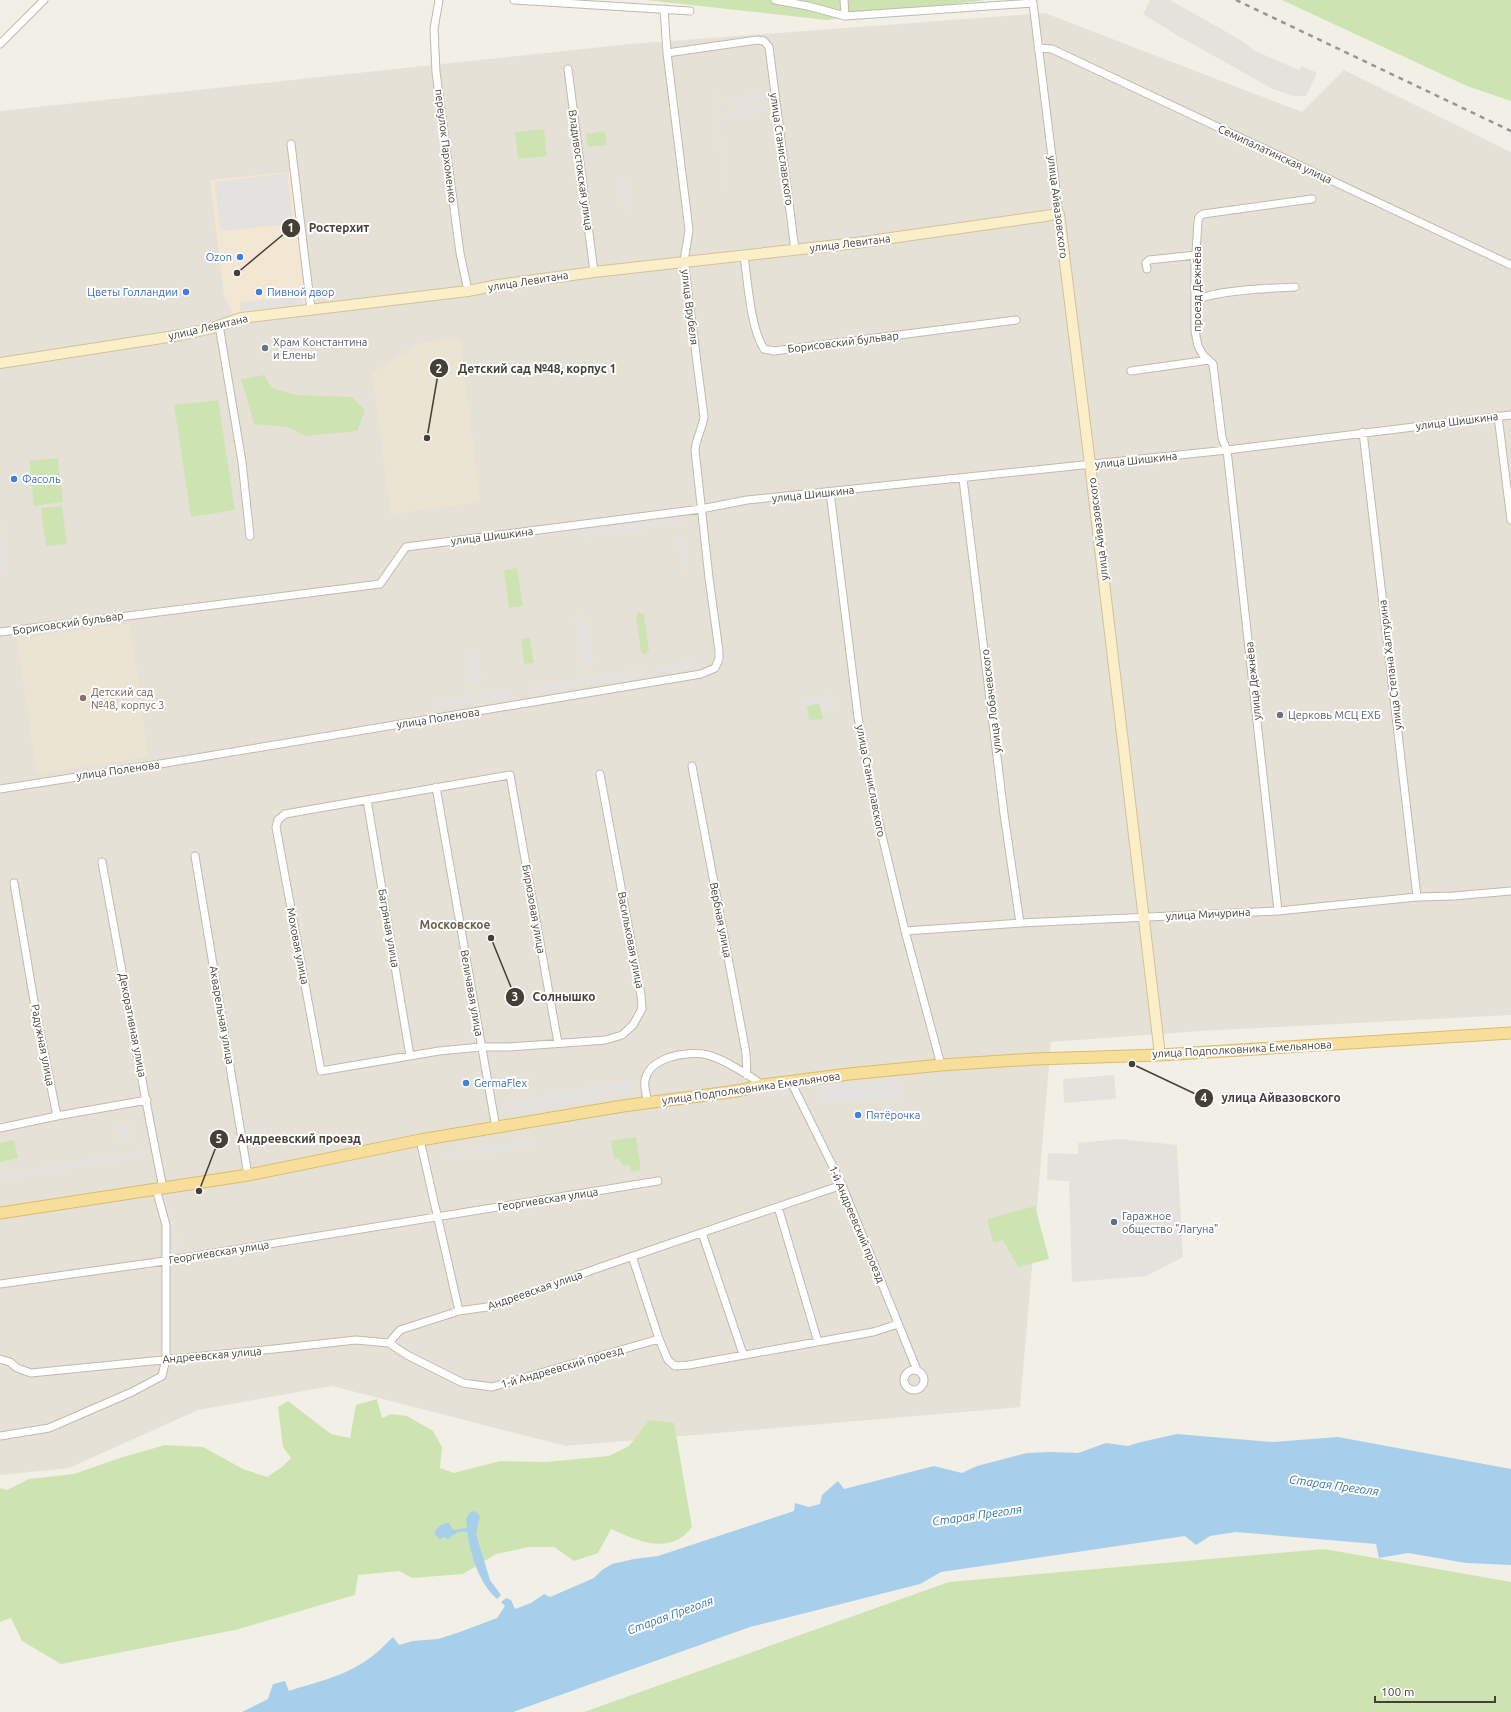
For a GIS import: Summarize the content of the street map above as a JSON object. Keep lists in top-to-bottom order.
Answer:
{
  "streets": {
    "main road": ["улица Подполковника Емельянова"],
    "street": [
      "переулок Пархоменко",
      "улица Станиславского",
      "Семипалатинская улица",
      "Владивостокская улица",
      "улица Айвазовского",
      "улица Левитана",
      "проезд Дежнёва",
      "улица Врубеля",
      "Борисовский бульвар",
      "улица Шишкина",
      "улица Степана Халтурина",
      "улица Дежнёва",
      "улица Лобачевского",
      "улица Поленова",
      "Бирюзовая улица",
      "улица Мичурина",
      "Вербная улица",
      "Багряная улица",
      "Васильковая улица",
      "Моховая улица",
      "Величавая улица",
      "Акварельная улица",
      "Декоративная улица",
      "Радужная улица",
      "Георгиевская улица",
      "1-й Андреевский проезд",
      "Андреевская улица"
    ]
  },
  "crossings": [
    ["переулок Пархоменко", "улица Левитана"],
    ["улица Станиславского", "улица Левитана"],
    ["улица Станиславского", "улица Врубеля"],
    ["улица Станиславского", "улица Шишкина"],
    ["улица Станиславского", "улица Мичурина"],
    ["улица Станиславского", "улица Подполковника Емельянова"],
    ["Семипалатинская улица", "улица Айвазовского"],
    ["Владивостокская улица", "улица Левитана"],
    ["улица Айвазовского", "улица Левитана"],
    ["улица Айвазовского", "улица Шишкина"],
    ["улица Айвазовского", "улица Мичурина"],
    ["улица Айвазовского", "улица Подполковника Емельянова"],
    ["улица Левитана", "улица Врубеля"],
    ["улица Левитана", "Борисовский бульвар"],
    ["проезд Дежнёва", "улица Шишкина"],
    ["проезд Дежнёва", "улица Дежнёва"],
    ["улица Врубеля", "улица Шишкина"],
    ["улица Врубеля", "улица Поленова"],
    ["Борисовский бульвар", "улица Шишкина"],
    ["улица Шишкина", "улица Степана Халтурина"],
    ["улица Шишкина", "улица Дежнёва"],
    ["улица Шишкина", "улица Лобачевского"],
    ["улица Шишкина", "улица Поленова"],
    ["улица Степана Халтурина", "улица Мичурина"],
    ["улица Дежнёва", "улица Мичурина"],
    ["улица Лобачевского", "улица Мичурина"],
    ["Бирюзовая улица", "Васильковая улица"],
    ["Бирюзовая улица", "Моховая улица"],
    ["Багряная улица", "Моховая улица"],
    ["Васильковая улица", "Моховая улица"],
    ["Моховая улица", "Величавая улица"],
    ["Величавая улица", "улица Подполковника Емельянова"],
    ["Акварельная улица", "улица Подполковника Емельянова"],
    ["Декоративная улица", "улица Подполковника Емельянова"],
    ["Декоративная улица", "Георгиевская улица"],
    ["Декоративная улица", "Андреевская улица"],
    ["улица Подполковника Емельянова", "1-й Андреевский проезд"],
    ["1-й Андреевский проезд", "Андреевская улица"]
  ],
  "districts": ["Московское"],
  "water": ["Старая Преголя"],
  "places": [
    "Ozon",
    "Ростерхит",
    "Цветы Голландии",
    "Пивной двор",
    "Храм Константина и Елены",
    "Детский сад №48, корпус 1",
    "Фасоль",
    "Детский сад №48, корпус 3",
    "Церковь МСЦ ЕХБ",
    "Солнышко",
    "улица Айвазовского",
    "GermaFlex",
    "Пятёрочка",
    "Андреевский проезд",
    "Гаражное общество \"Лагуна\""
  ],
  "scale_bar": "100 m"
}
